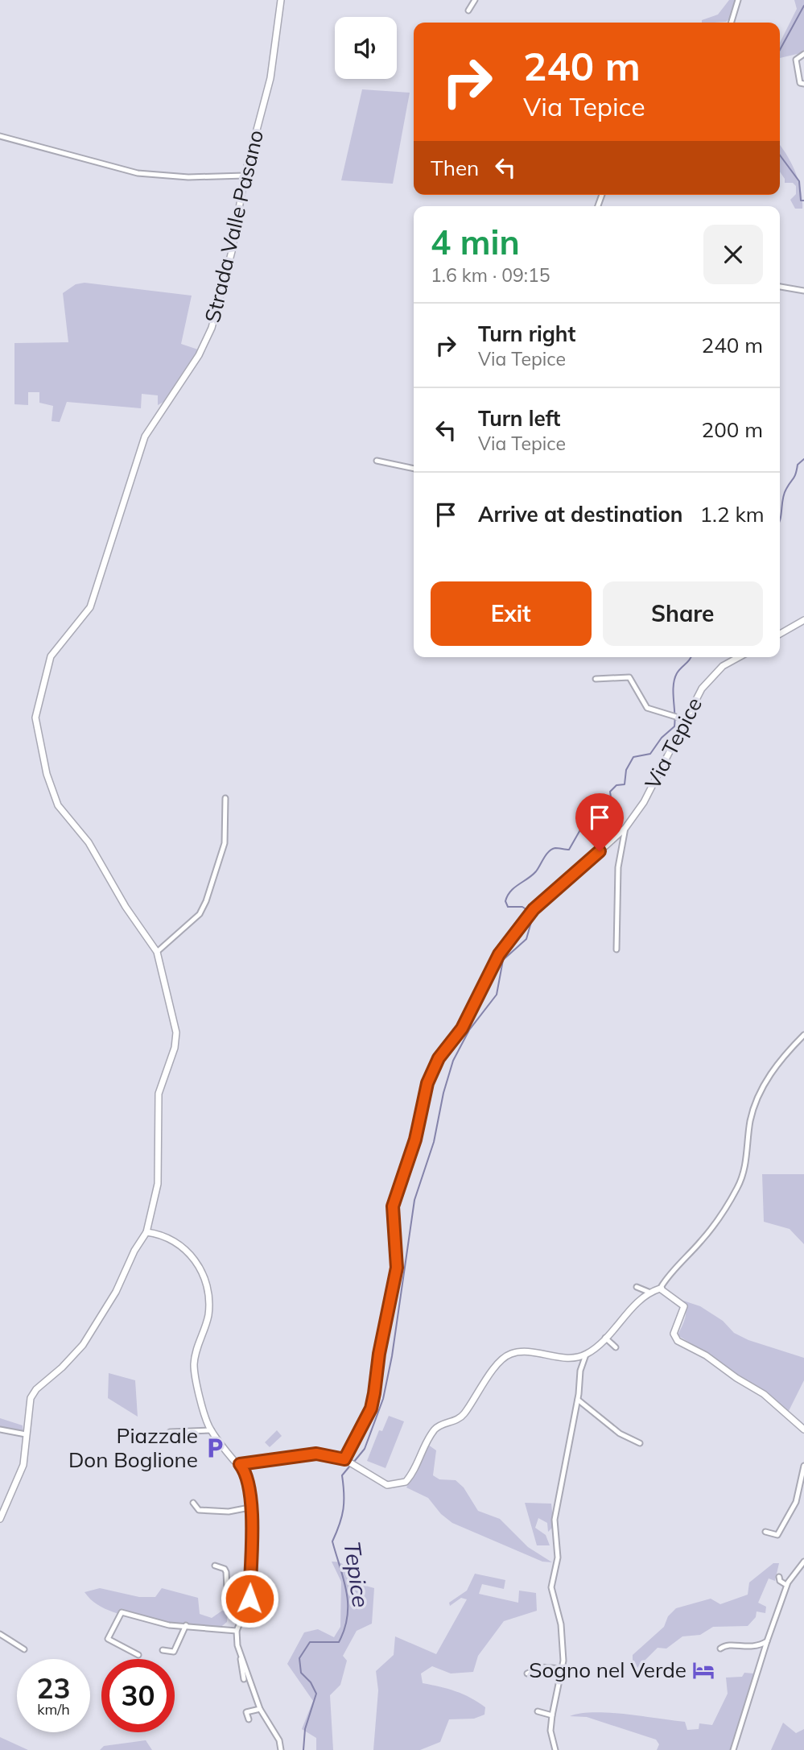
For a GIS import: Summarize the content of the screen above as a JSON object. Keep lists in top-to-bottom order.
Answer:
{
  "streets": {
    "street": ["Strada Valle Pasano", "Via Tepice"]
  },
  "water": ["Tepice"],
  "places": {
    "parking": ["Piazzale Don Boglione"],
    "hotel": ["Sogno nel Verde"]
  },
  "page": {
    "turn": ["240 m", "Via Tepice"],
    "then": "Then",
    "heading": ["4 min", "1.6 km · 09:15"],
    "list": [
      {
        "name": "Turn right",
        "note": "Via Tepice",
        "value": "240 m"
      },
      {
        "name": "Turn left",
        "note": "Via Tepice",
        "value": "200 m"
      },
      {
        "name": "Arrive at destination",
        "value": "1.2 km"
      }
    ],
    "buttons": ["Exit", "Share"],
    "speed": "23 km/h",
    "limit": "30"
  }
}
